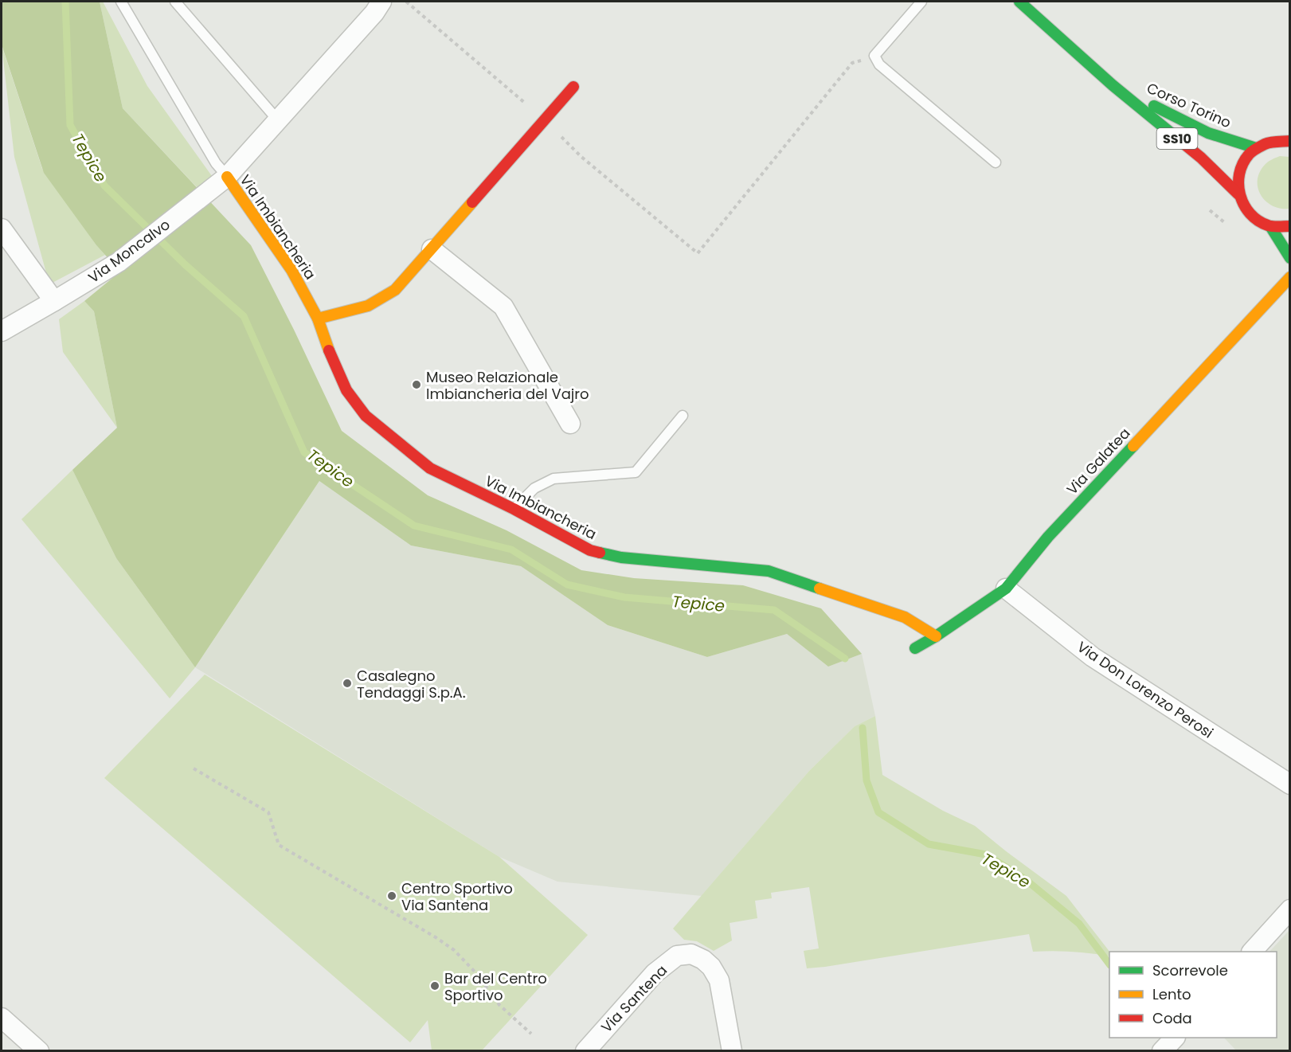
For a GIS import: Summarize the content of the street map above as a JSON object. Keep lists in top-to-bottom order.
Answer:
{
  "streets": {
    "street": [
      "Corso Torino",
      "SS10",
      "Via Imbiancheria",
      "Via Moncalvo",
      "Via Galatea",
      "Via Don Lorenzo Perosi",
      "Via Santena"
    ]
  },
  "crossings": [
    ["Corso Torino", "SS10"],
    ["Via Imbiancheria", "Via Moncalvo"],
    ["Via Imbiancheria", "Via Galatea"],
    ["Via Galatea", "Via Don Lorenzo Perosi"]
  ],
  "water": ["Tepice"],
  "places": [
    "Museo Relazionale Imbiancheria del Vajro",
    "Casalegno Tendaggi S.p.A.",
    "Centro Sportivo Via Santena",
    "Bar del Centro Sportivo"
  ],
  "legend": ["Scorrevole", "Lento", "Coda"]
}
